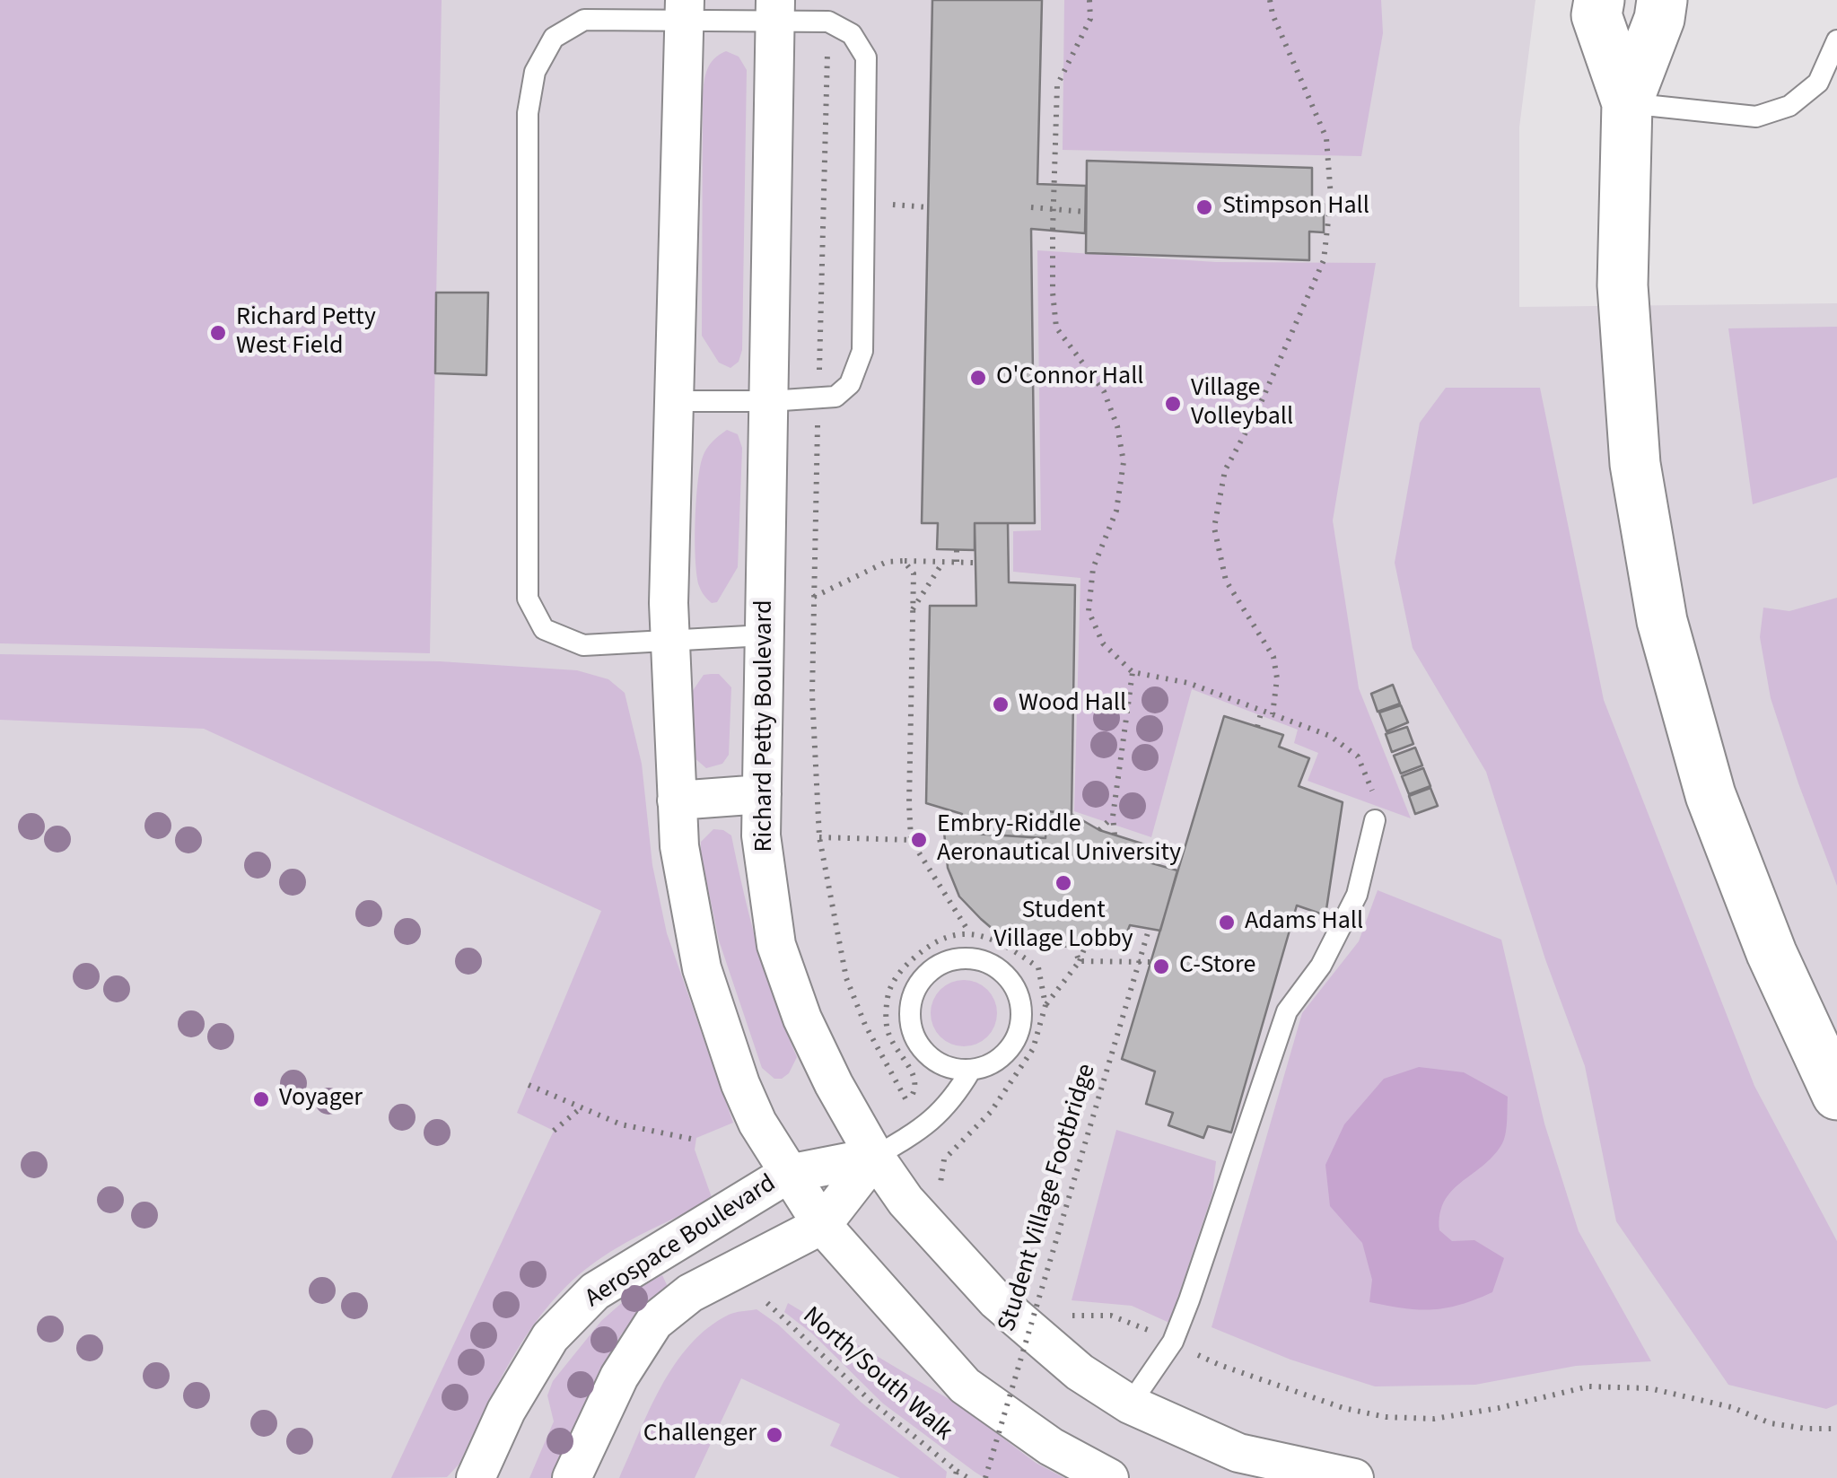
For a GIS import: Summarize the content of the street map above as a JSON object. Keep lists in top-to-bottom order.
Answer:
{
  "streets": {
    "street": ["Richard Petty Boulevard", "Aerospace Boulevard"],
    "path": ["Student Village Footbridge", "North/South Walk"]
  },
  "crossings": [
    ["Richard Petty Boulevard", "Aerospace Boulevard"]
  ],
  "places": [
    "Stimpson Hall",
    "Richard Petty West Field",
    "O'Connor Hall",
    "Village Volleyball",
    "Wood Hall",
    "Embry-Riddle Aeronautical University",
    "Student Village Lobby",
    "Adams Hall",
    "C-Store",
    "Voyager",
    "Challenger"
  ]
}
